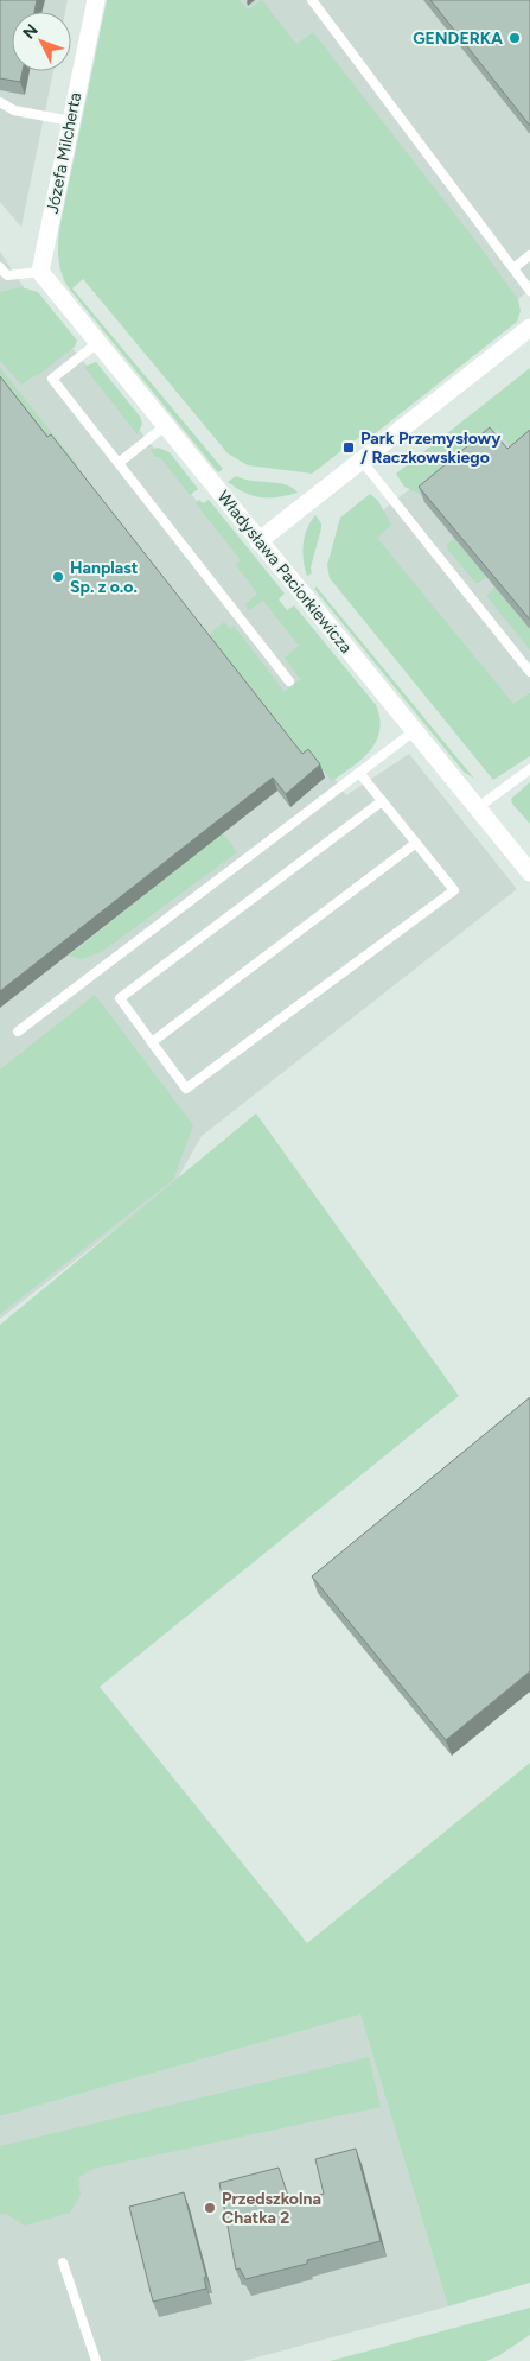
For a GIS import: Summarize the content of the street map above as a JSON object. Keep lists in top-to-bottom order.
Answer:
{
  "streets": {
    "street": ["Józefa Milcherta", "Władysława Paciorkiewicza"]
  },
  "crossings": [
    ["Józefa Milcherta", "Władysława Paciorkiewicza"]
  ],
  "places": {
    "other": ["GENDERKA", "Hanplast Sp. z o.o.", "Przedszkolna Chatka 2"],
    "transit": ["Park Przemysłowy / Raczkowskiego"]
  },
  "north": "top left"
}
